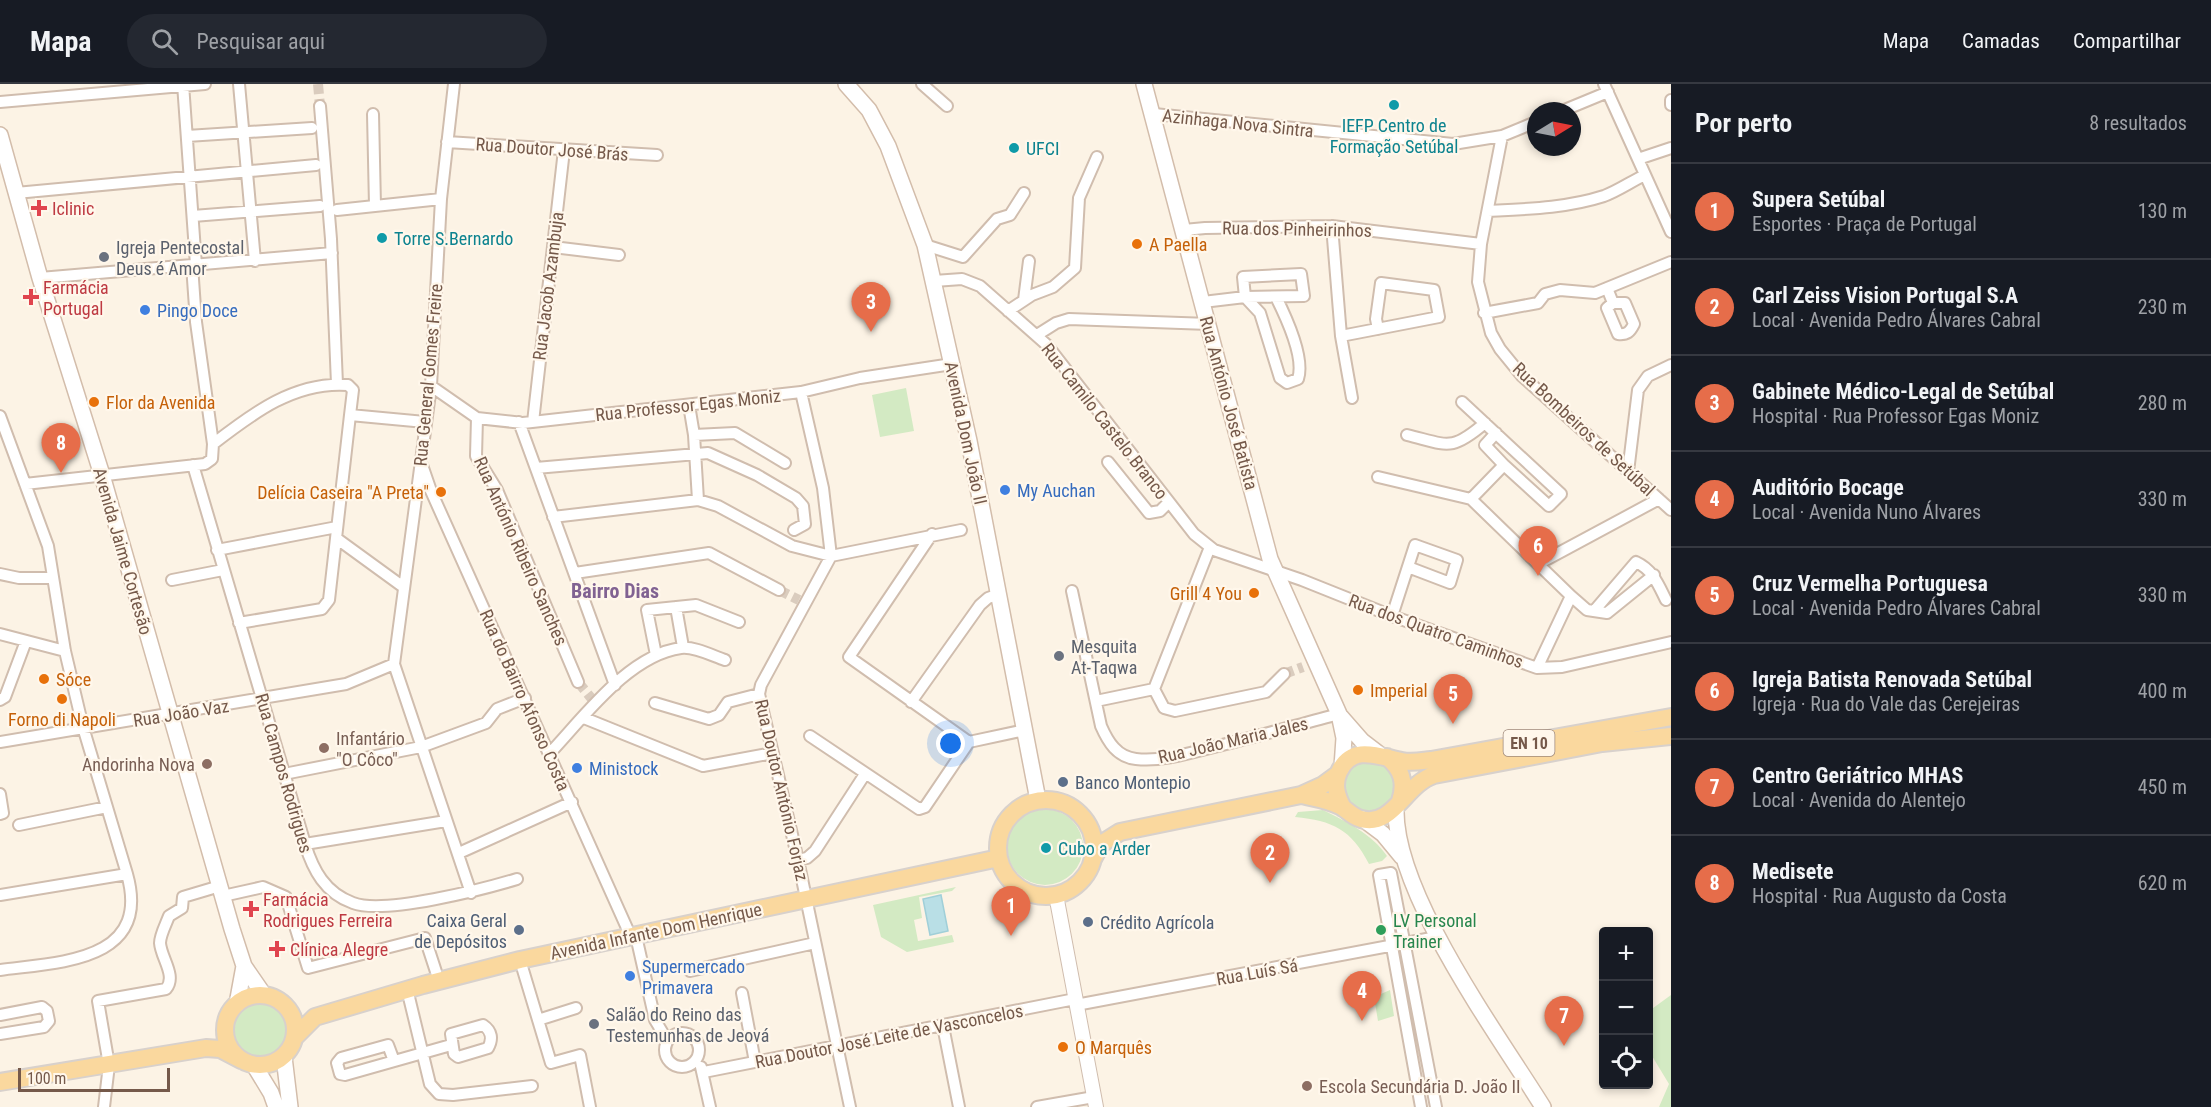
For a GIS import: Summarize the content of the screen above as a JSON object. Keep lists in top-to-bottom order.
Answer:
{
  "streets": {
    "main road": [
      "Rua António José Batista",
      "Avenida Dom João II",
      "Avenida Jaime Cortesão",
      "EN 10",
      "Avenida Infante Dom Henrique"
    ],
    "street": [
      "Azinhaga Nova Sintra",
      "Rua Doutor José Brás",
      "Rua dos Pinheirinhos",
      "Rua Jacob Azambuja",
      "Rua General Gomes Freire",
      "Rua Professor Egas Moniz",
      "Rua Camilo Castelo Branco",
      "Rua Bombeiros de Setúbal",
      "Rua António Ribeiro Sanches",
      "Rua dos Quatro Caminhos",
      "Rua do Bairro Afonso Costa",
      "Rua João Vaz",
      "Rua João Maria Jales",
      "Rua Campos Rodrigues",
      "Rua Doutor António Forjaz",
      "Rua Luís Sá",
      "Rua Doutor José Leite de Vasconcelos"
    ]
  },
  "crossings": [
    ["Azinhaga Nova Sintra", "Rua António José Batista"],
    ["Azinhaga Nova Sintra", "Rua Bombeiros de Setúbal"],
    ["Rua Doutor José Brás", "Rua Jacob Azambuja"],
    ["Rua Doutor José Brás", "Rua General Gomes Freire"],
    ["Rua dos Pinheirinhos", "Rua António José Batista"],
    ["Rua dos Pinheirinhos", "Rua Bombeiros de Setúbal"],
    ["Rua Jacob Azambuja", "Rua Professor Egas Moniz"],
    ["Rua General Gomes Freire", "Rua Professor Egas Moniz"],
    ["Rua General Gomes Freire", "Rua do Bairro Afonso Costa"],
    ["Rua General Gomes Freire", "Rua João Vaz"],
    ["Rua António José Batista", "Rua Camilo Castelo Branco"],
    ["Rua António José Batista", "Rua dos Quatro Caminhos"],
    ["Rua António José Batista", "Rua João Maria Jales"],
    ["Rua António José Batista", "EN 10"],
    ["Rua Professor Egas Moniz", "Avenida Dom João II"],
    ["Rua Professor Egas Moniz", "Rua António Ribeiro Sanches"],
    ["Rua Camilo Castelo Branco", "Avenida Dom João II"],
    ["Rua Camilo Castelo Branco", "Rua dos Quatro Caminhos"],
    ["Avenida Dom João II", "Avenida Infante Dom Henrique"],
    ["Avenida Jaime Cortesão", "Rua João Vaz"],
    ["Avenida Jaime Cortesão", "Avenida Infante Dom Henrique"],
    ["Rua do Bairro Afonso Costa", "Avenida Infante Dom Henrique"],
    ["Rua João Vaz", "Rua Campos Rodrigues"],
    ["Rua Doutor António Forjaz", "Avenida Infante Dom Henrique"],
    ["Rua Doutor António Forjaz", "Rua Doutor José Leite de Vasconcelos"],
    ["Rua Luís Sá", "Rua Doutor José Leite de Vasconcelos"]
  ],
  "districts": ["Bairro Dias"],
  "places": {
    "other": [
      "IEFP Centro de Formação Setúbal",
      "UFCI",
      "Torre S.Bernardo",
      "A Paella",
      "Igreja Pentecostal Deus é Amor",
      "Pingo Doce",
      "Flor da Avenida",
      "My Auchan",
      "Delícia Caseira \"A Preta\"",
      "Grill 4 You",
      "Mesquita At-Taqwa",
      "Sóce",
      "Imperial",
      "Forno di Napoli",
      "Infantário \"O Côco\"",
      "Andorinha Nova",
      "Ministock",
      "Banco Montepio",
      "Cubo a Arder",
      "Crédito Agrícola",
      "Caixa Geral de Depósitos",
      "LV Personal Trainer",
      "Supermercado Primavera",
      "Salão do Reino das Testemunhas de Jeová",
      "O Marquês",
      "Escola Secundária D. João II"
    ],
    "health": [
      "Iclinic",
      "Farmácia Portugal",
      "Farmácia Rodrigues Ferreira",
      "Clínica Alegre"
    ]
  },
  "scale_bar": "100 m",
  "north": "right",
  "page": {
    "header": "Mapa",
    "search": "Pesquisar aqui",
    "nav": ["Mapa", "Camadas", "Compartilhar"],
    "heading": ["Por perto", "8 resultados"],
    "list": [
      {
        "mark": "1",
        "name": "Supera Setúbal",
        "note": "Esportes · Praça de Portugal",
        "value": "130 m"
      },
      {
        "mark": "2",
        "name": "Carl Zeiss Vision Portugal S.A",
        "note": "Local · Avenida Pedro Álvares Cabral",
        "value": "230 m"
      },
      {
        "mark": "3",
        "name": "Gabinete Médico-Legal de Setúbal",
        "note": "Hospital · Rua Professor Egas Moniz",
        "value": "280 m"
      },
      {
        "mark": "4",
        "name": "Auditório Bocage",
        "note": "Local · Avenida Nuno Álvares",
        "value": "330 m"
      },
      {
        "mark": "5",
        "name": "Cruz Vermelha Portuguesa",
        "note": "Local · Avenida Pedro Álvares Cabral",
        "value": "330 m"
      },
      {
        "mark": "6",
        "name": "Igreja Batista Renovada Setúbal",
        "note": "Igreja · Rua do Vale das Cerejeiras",
        "value": "400 m"
      },
      {
        "mark": "7",
        "name": "Centro Geriátrico MHAS",
        "note": "Local · Avenida do Alentejo",
        "value": "450 m"
      },
      {
        "mark": "8",
        "name": "Medisete",
        "note": "Hospital · Rua Augusto da Costa",
        "value": "620 m"
      }
    ],
    "pins": [
      "3",
      "8",
      "6",
      "5",
      "2",
      "1",
      "4",
      "7"
    ],
    "map_buttons": ["+", "−"],
    "scale": "100 m"
  }
}
